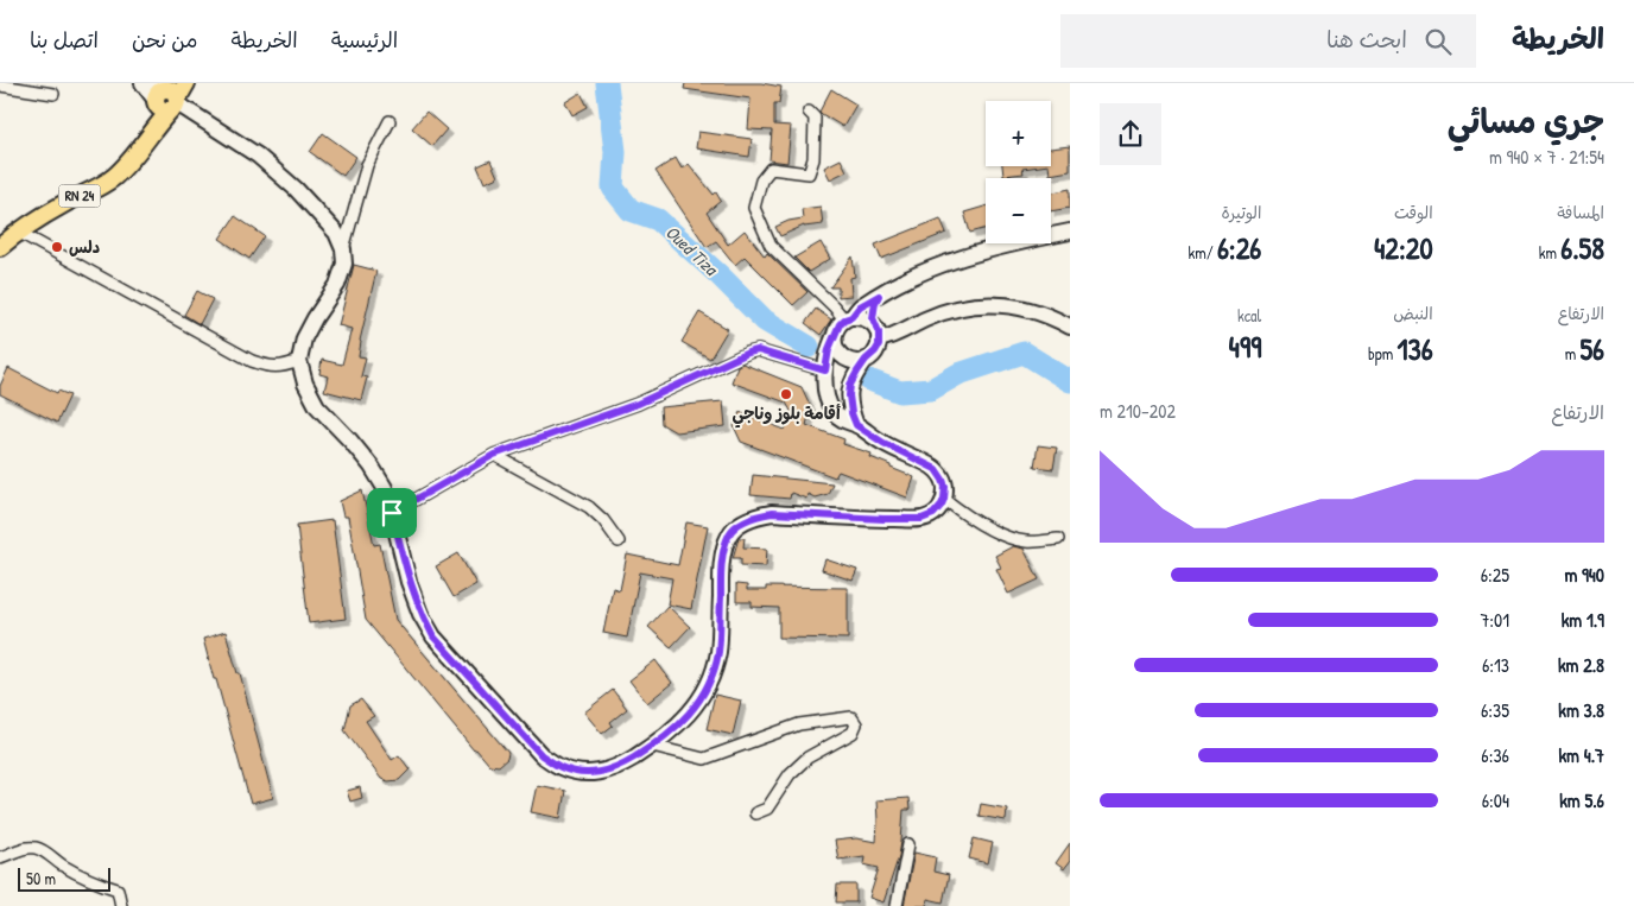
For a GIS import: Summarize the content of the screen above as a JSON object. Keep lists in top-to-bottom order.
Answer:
{
  "streets": {
    "main road": ["RN 24"]
  },
  "water": ["Oued Tiza"],
  "places": ["دلس", "أقامة بلوز وناجي"],
  "scale_bar": "50 m",
  "page": {
    "header": "الخريطة",
    "search": "ابحث هنا",
    "nav": [
      "الرئيسية",
      "الخريطة",
      "من نحن",
      "اتصل بنا"
    ],
    "heading": ["جري مسائي", "21:54 · 7 × 940 m"],
    "map_buttons": ["+", "−"],
    "stats": [
      ["المسافة", "6.58 km"],
      ["الوقت", "42:20"],
      ["الوتيرة", "6:26 /km"],
      ["الارتفاع", "56 m"],
      ["النبض", "136 bpm"],
      ["kcal", "499"]
    ],
    "chart": ["الارتفاع", "202–210 m"],
    "list": [
      {
        "name": "940 m",
        "note": "6:25"
      },
      {
        "name": "1.9 km",
        "note": "7:01"
      },
      {
        "name": "2.8 km",
        "note": "6:13"
      },
      {
        "name": "3.8 km",
        "note": "6:35"
      },
      {
        "name": "4.7 km",
        "note": "6:36"
      },
      {
        "name": "5.6 km",
        "note": "6:04"
      }
    ],
    "scale": "50 m"
  }
}
